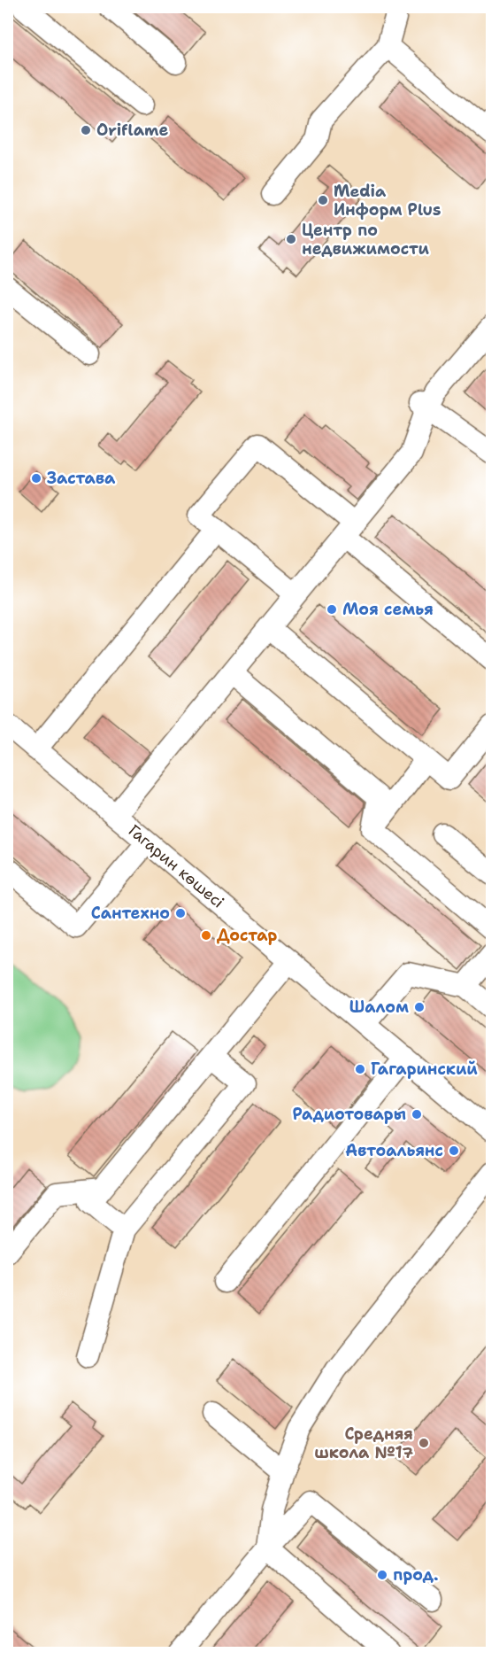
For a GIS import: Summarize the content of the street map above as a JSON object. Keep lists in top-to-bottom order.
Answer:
{
  "streets": {
    "street": ["Гагарин көшесі"]
  },
  "places": [
    "Oriflame",
    "Media Информ Plus",
    "Центр по недвижимости",
    "Застава",
    "Моя семья",
    "Сантехно",
    "Достар",
    "Шалом",
    "Гагаринский",
    "Радиотовары",
    "Автоальянс",
    "Средняя школа №17",
    "прод."
  ]
}
